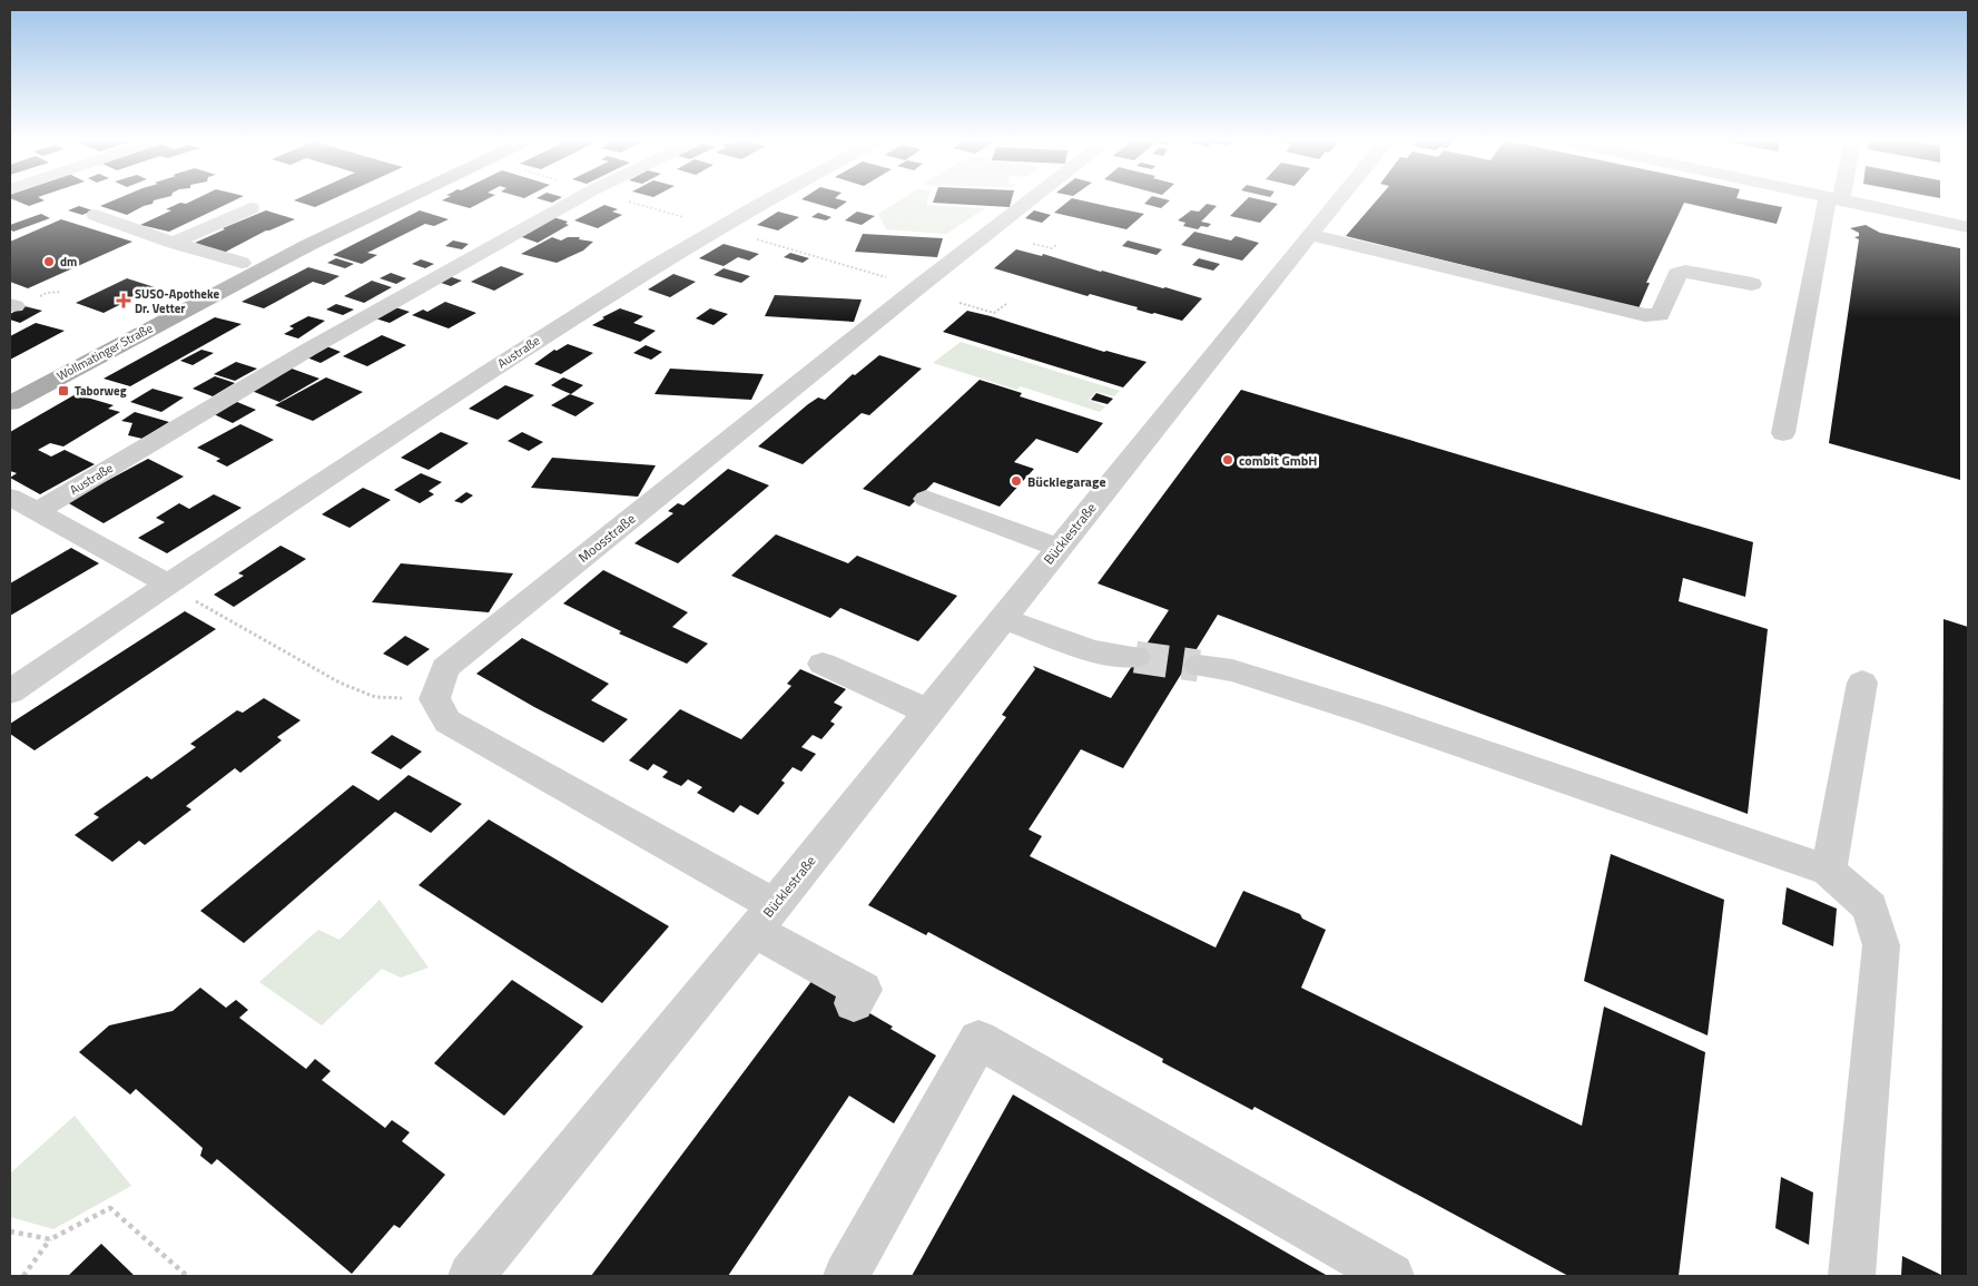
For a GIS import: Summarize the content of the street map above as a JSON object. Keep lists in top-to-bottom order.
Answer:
{
  "streets": {
    "main road": ["Wollmatinger Straße"],
    "street": ["Austraße", "Bücklestraße", "Moosstraße"]
  },
  "places": {
    "other": ["dm", "combit GmbH", "Bücklegarage"],
    "health": ["SUSO-Apotheke Dr. Vetter"],
    "transit": ["Taborweg"]
  }
}
